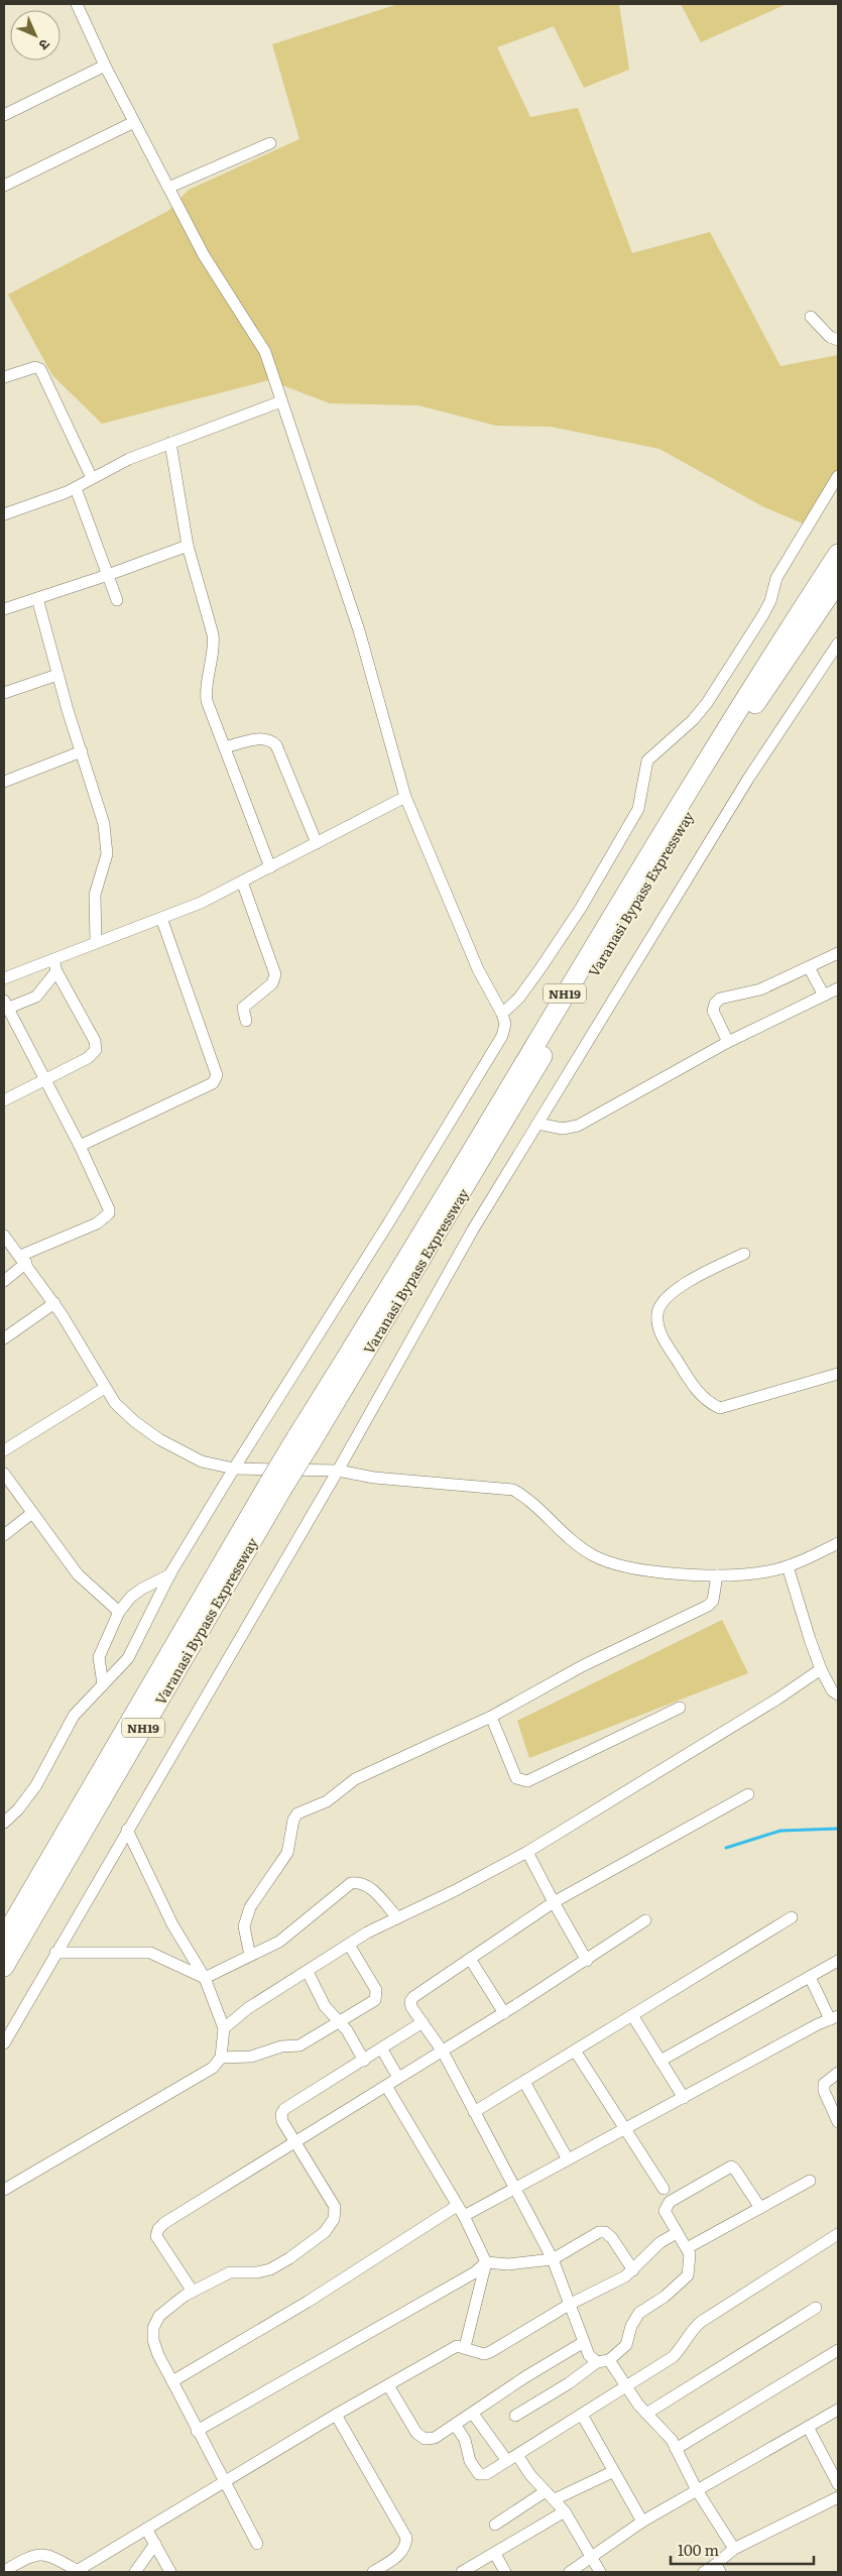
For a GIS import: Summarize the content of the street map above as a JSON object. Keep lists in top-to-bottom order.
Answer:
{
  "streets": {
    "highway": ["Varanasi Bypass Expressway", "NH19"]
  },
  "scale_bar": "100 m",
  "north": "bottom right"
}
